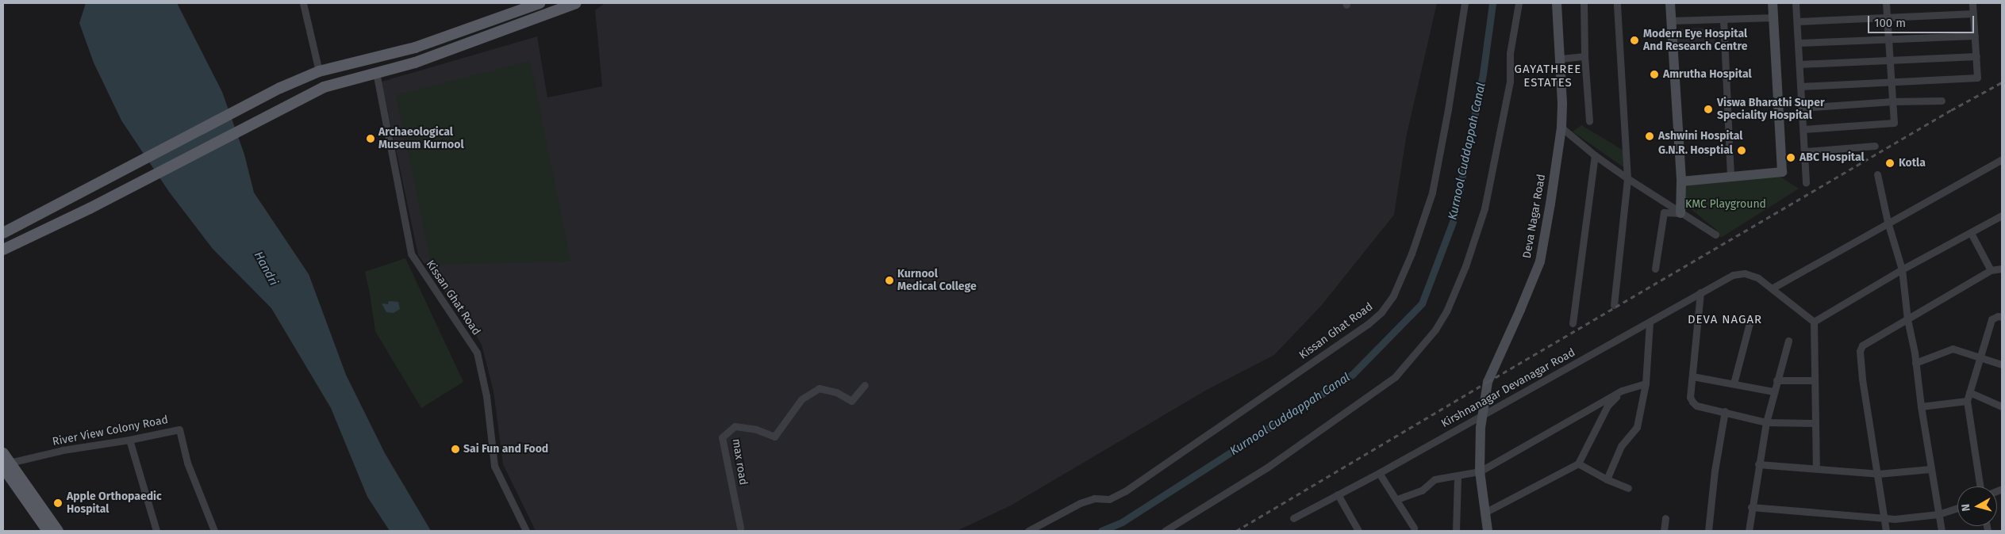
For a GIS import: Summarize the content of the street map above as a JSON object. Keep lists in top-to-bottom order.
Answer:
{
  "streets": {
    "street": [
      "Deva Nagar Road",
      "Kissan Ghat Road",
      "Kirshnanagar Devanagar Road",
      "River View Colony Road",
      "max road"
    ]
  },
  "crossings": [
    ["Deva Nagar Road", "Kirshnanagar Devanagar Road"]
  ],
  "districts": ["GAYATHREE ESTATES", "DEVA NAGAR"],
  "water": ["Kurnool Cuddappah Canal", "Handri"],
  "parks": ["KMC Playground"],
  "places": [
    "Modern Eye Hospital And Research Centre",
    "Amrutha Hospital",
    "Viswa Bharathi Super Speciality Hospital",
    "Ashwini Hospital",
    "Archaeological Museum Kurnool",
    "G.N.R. Hosptial",
    "ABC Hospital",
    "Kotla",
    "Kurnool Medical College",
    "Sai Fun and Food",
    "Apple Orthopaedic Hospital"
  ],
  "scale_bar": "100 m",
  "north": "left"
}
